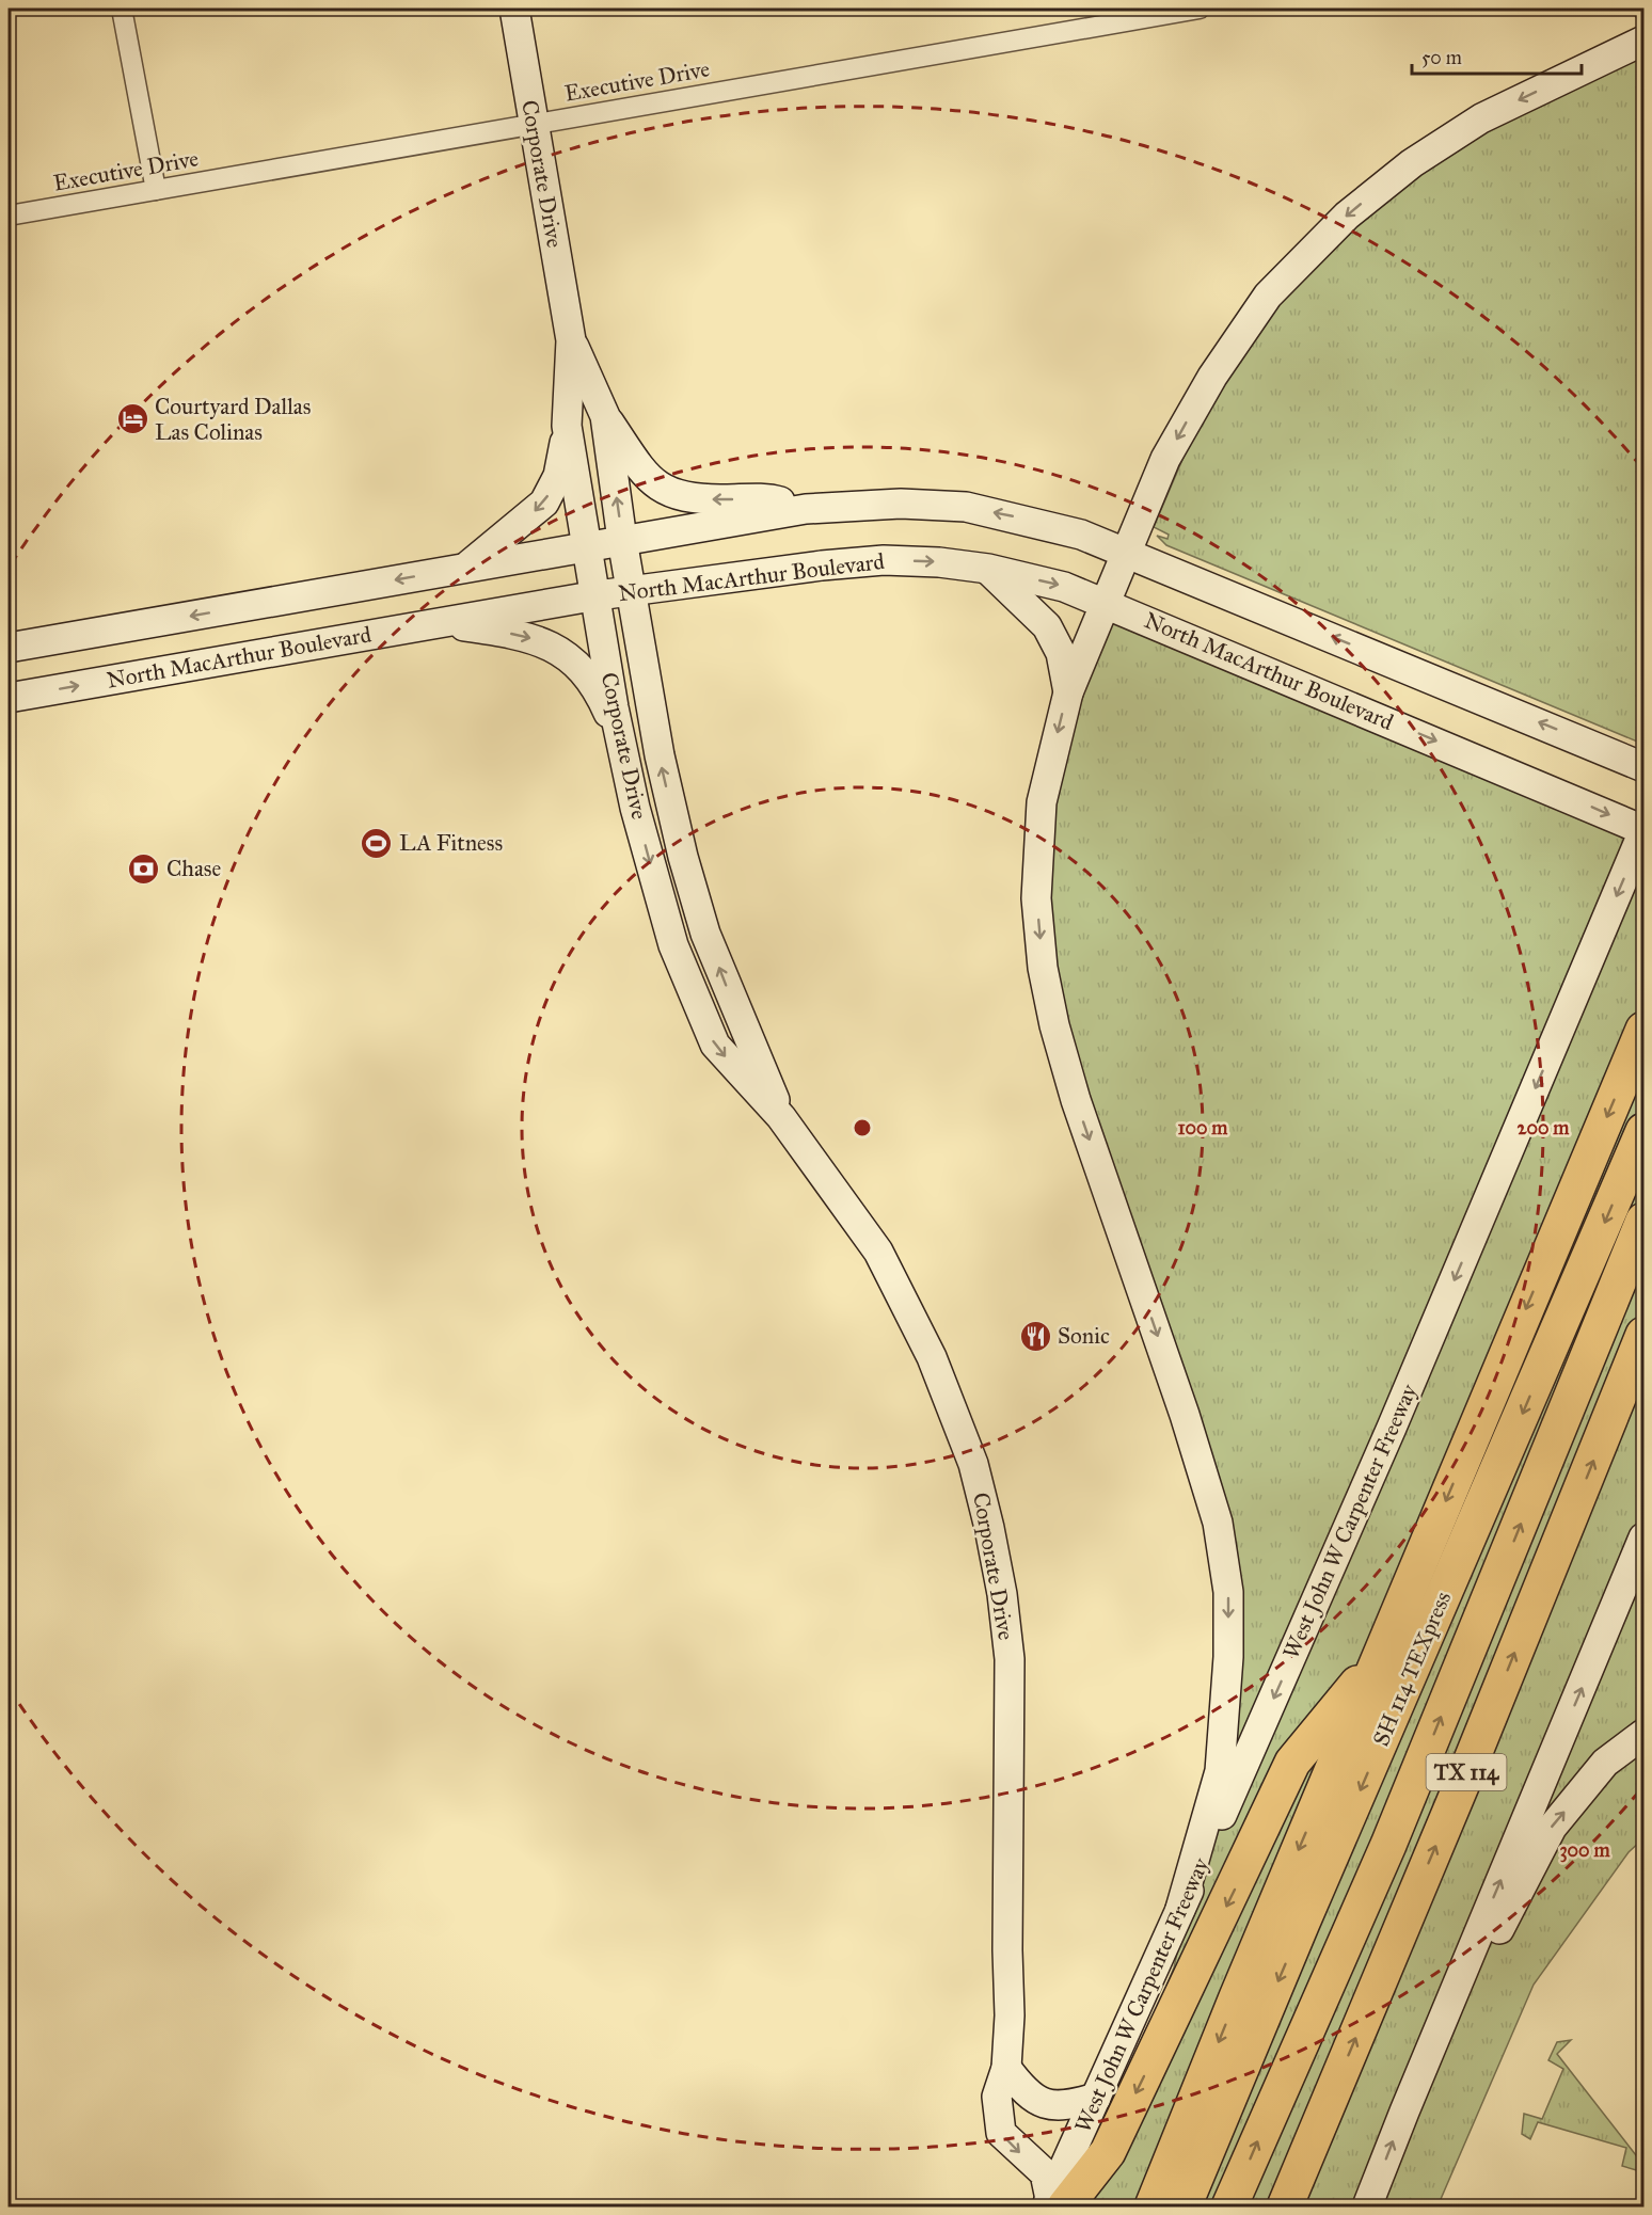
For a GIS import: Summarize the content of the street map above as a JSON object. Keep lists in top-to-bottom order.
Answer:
{
  "streets": {
    "highway": ["SH 114 TEXpress", "TX 114"],
    "main road": ["Corporate Drive", "North MacArthur Boulevard", "West John W Carpenter Freeway"],
    "street": ["Executive Drive"]
  },
  "crossings": [
    ["Executive Drive", "Corporate Drive"],
    ["Corporate Drive", "North MacArthur Boulevard"],
    ["Corporate Drive", "West John W Carpenter Freeway"],
    ["North MacArthur Boulevard", "West John W Carpenter Freeway"]
  ],
  "one_way": ["West John W Carpenter Freeway"],
  "places": {
    "hotel": ["Courtyard Dallas Las Colinas"],
    "sports": ["LA Fitness"],
    "bank": ["Chase"],
    "restaurant": ["Sonic"]
  },
  "scale_bar": "50 m",
  "rings": ["100 m", "200 m", "300 m"]
}
